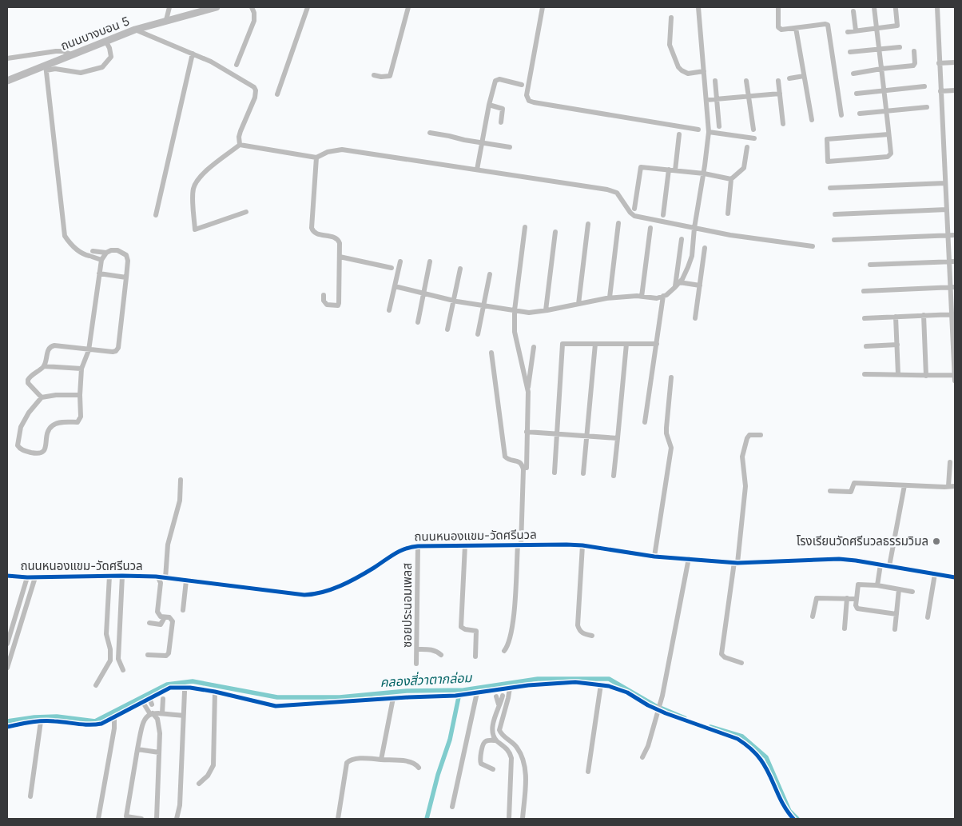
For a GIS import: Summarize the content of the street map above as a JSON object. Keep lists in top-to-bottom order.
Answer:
{
  "streets": {
    "main road": ["ถนนบางบอน 5"],
    "street": ["ถนนหนองแขม-วัดศรีนวล", "ซอยประนอมเพลส"]
  },
  "crossings": [
    ["ถนนหนองแขม-วัดศรีนวล", "ซอยประนอมเพลส"]
  ],
  "water": ["คลองสี่วาตากล่อม"],
  "places": ["โรงเรียนวัดศรีนวลธรรมวิมล"]
}
